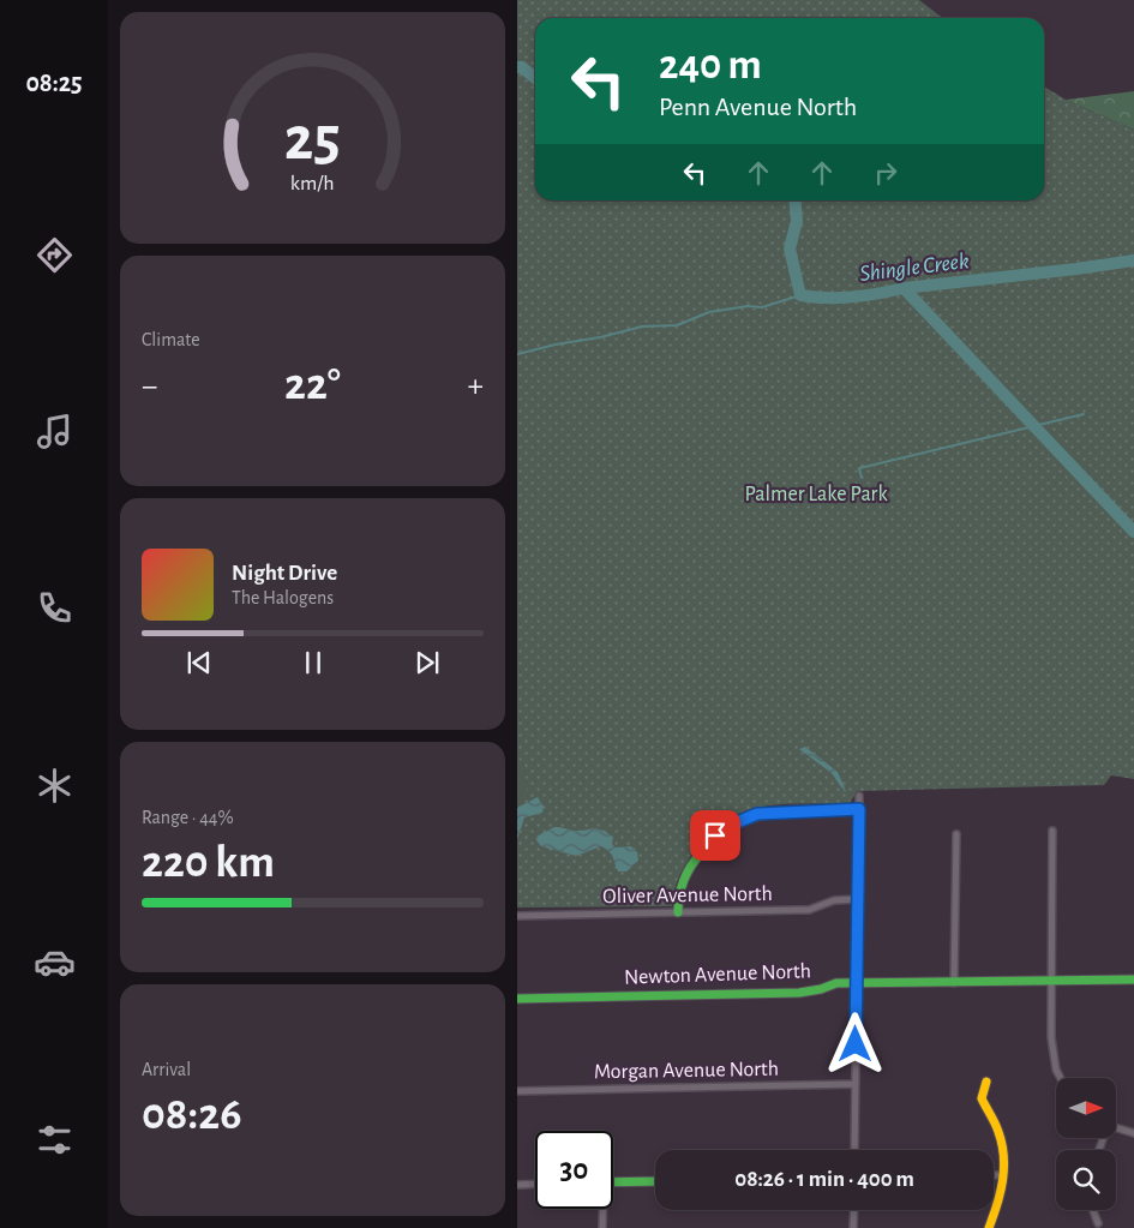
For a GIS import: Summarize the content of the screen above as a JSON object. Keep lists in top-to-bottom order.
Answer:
{
  "streets": {
    "street": ["Oliver Avenue North", "Newton Avenue North", "Morgan Avenue North"]
  },
  "water": ["Shingle Creek"],
  "parks": ["Palmer Lake Park"],
  "north": "right",
  "page": {
    "tabs": "08:25",
    "turn": ["240 m", "Penn Avenue North"],
    "tile": [
      "Climate",
      ["Range · 44%", "220 km"],
      ["Arrival", "08:26"]
    ],
    "heat": ["−", "22°", "+"],
    "song": ["Night Drive", "The Halogens"],
    "limit": "30",
    "trip": "08:26 · 1 min · 400 m",
    "gauge": ["25", "km/h"]
  }
}
